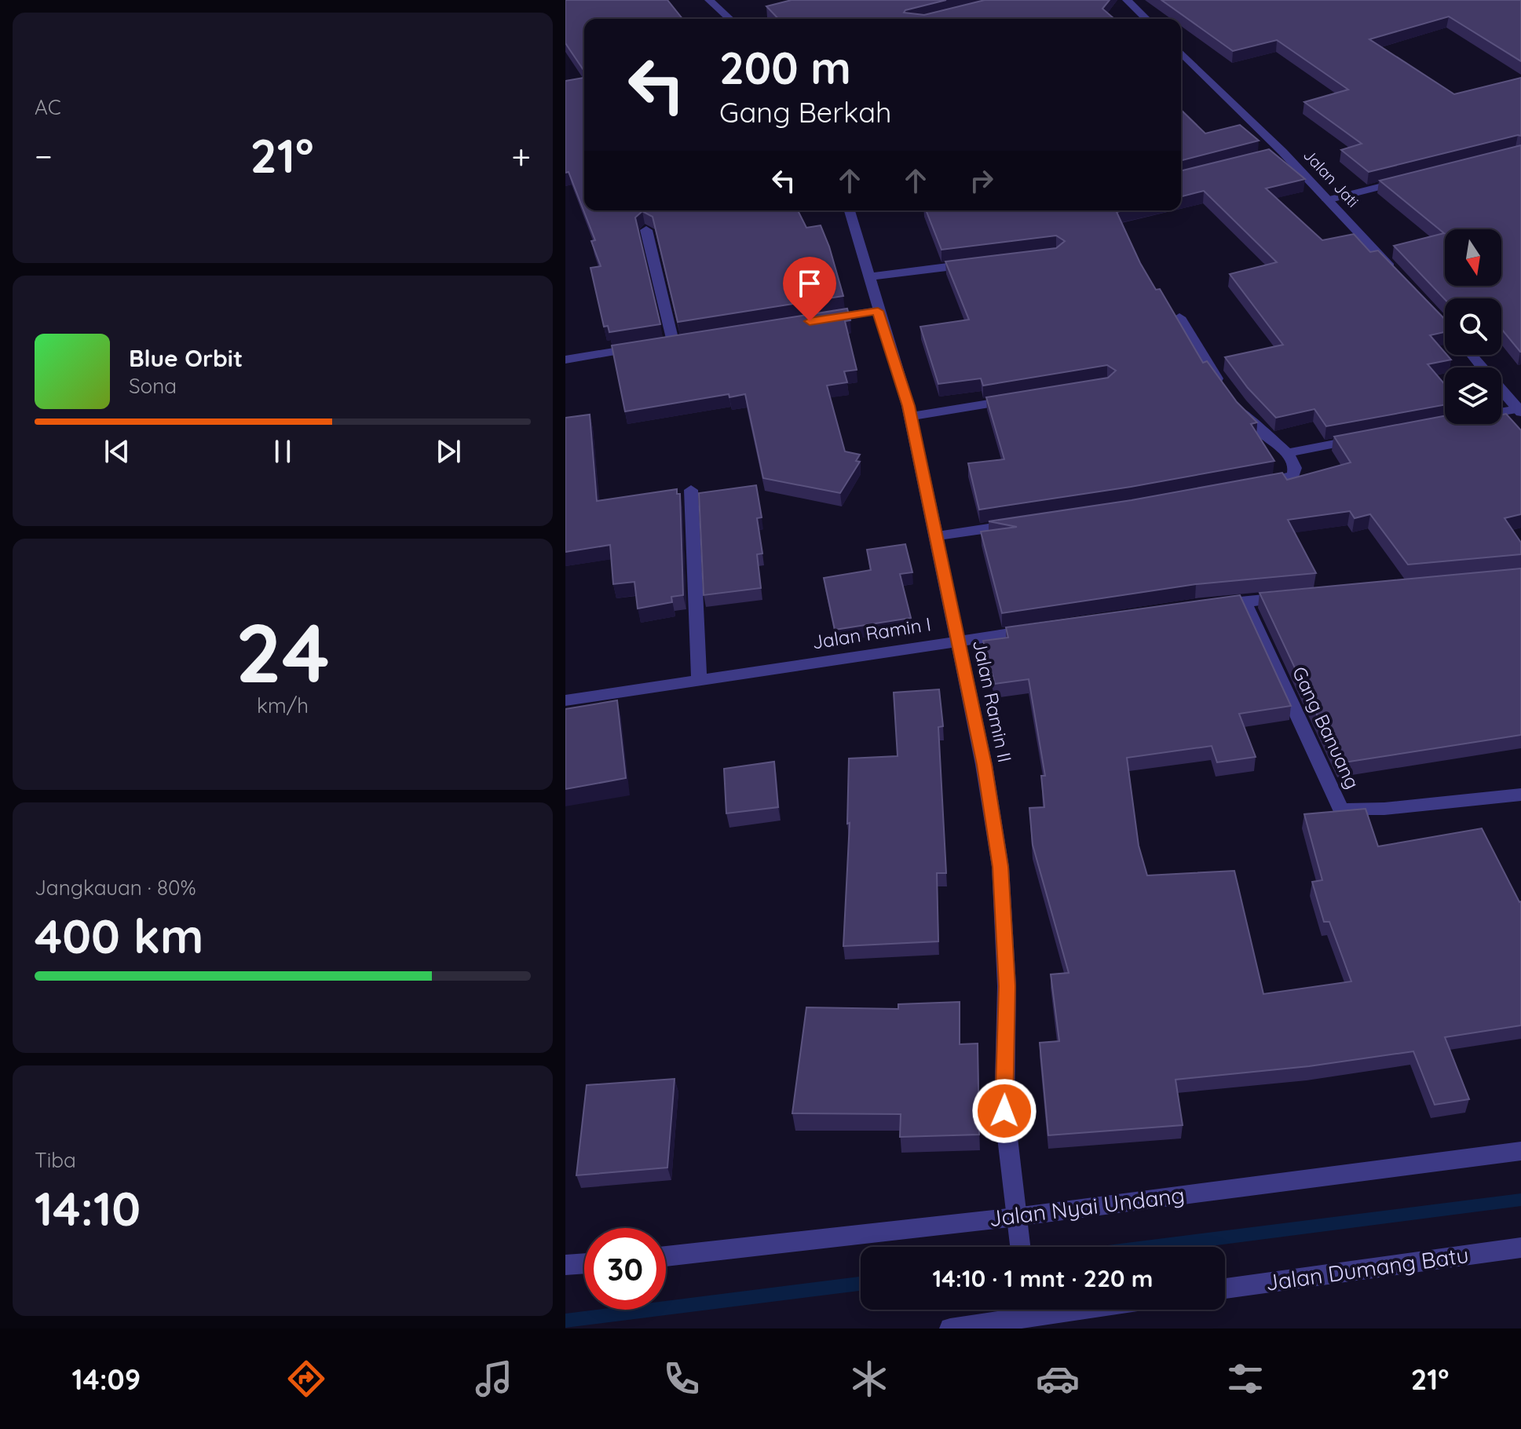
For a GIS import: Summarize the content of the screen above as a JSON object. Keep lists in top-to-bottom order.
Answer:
{
  "streets": {
    "street": [
      "Jalan Jati",
      "Jalan Ramin I",
      "Jalan Ramin II",
      "Gang Banuang",
      "Jalan Nyai Undang",
      "Jalan Dumang Batu"
    ]
  },
  "crossings": [
    ["Jalan Ramin I", "Jalan Ramin II"],
    ["Jalan Ramin II", "Jalan Nyai Undang"]
  ],
  "north": "bottom",
  "page": {
    "tile": [
      "AC",
      ["24", "km/h"],
      ["Jangkauan · 80%", "400 km"],
      ["Tiba", "14:10"]
    ],
    "turn": ["200 m", "Gang Berkah"],
    "heat": ["−", "21°", "+"],
    "song": ["Blue Orbit", "Sona"],
    "limit": "30",
    "trip": "14:10 · 1 mnt · 220 m",
    "tabs": ["14:09", "21°"]
  }
}
